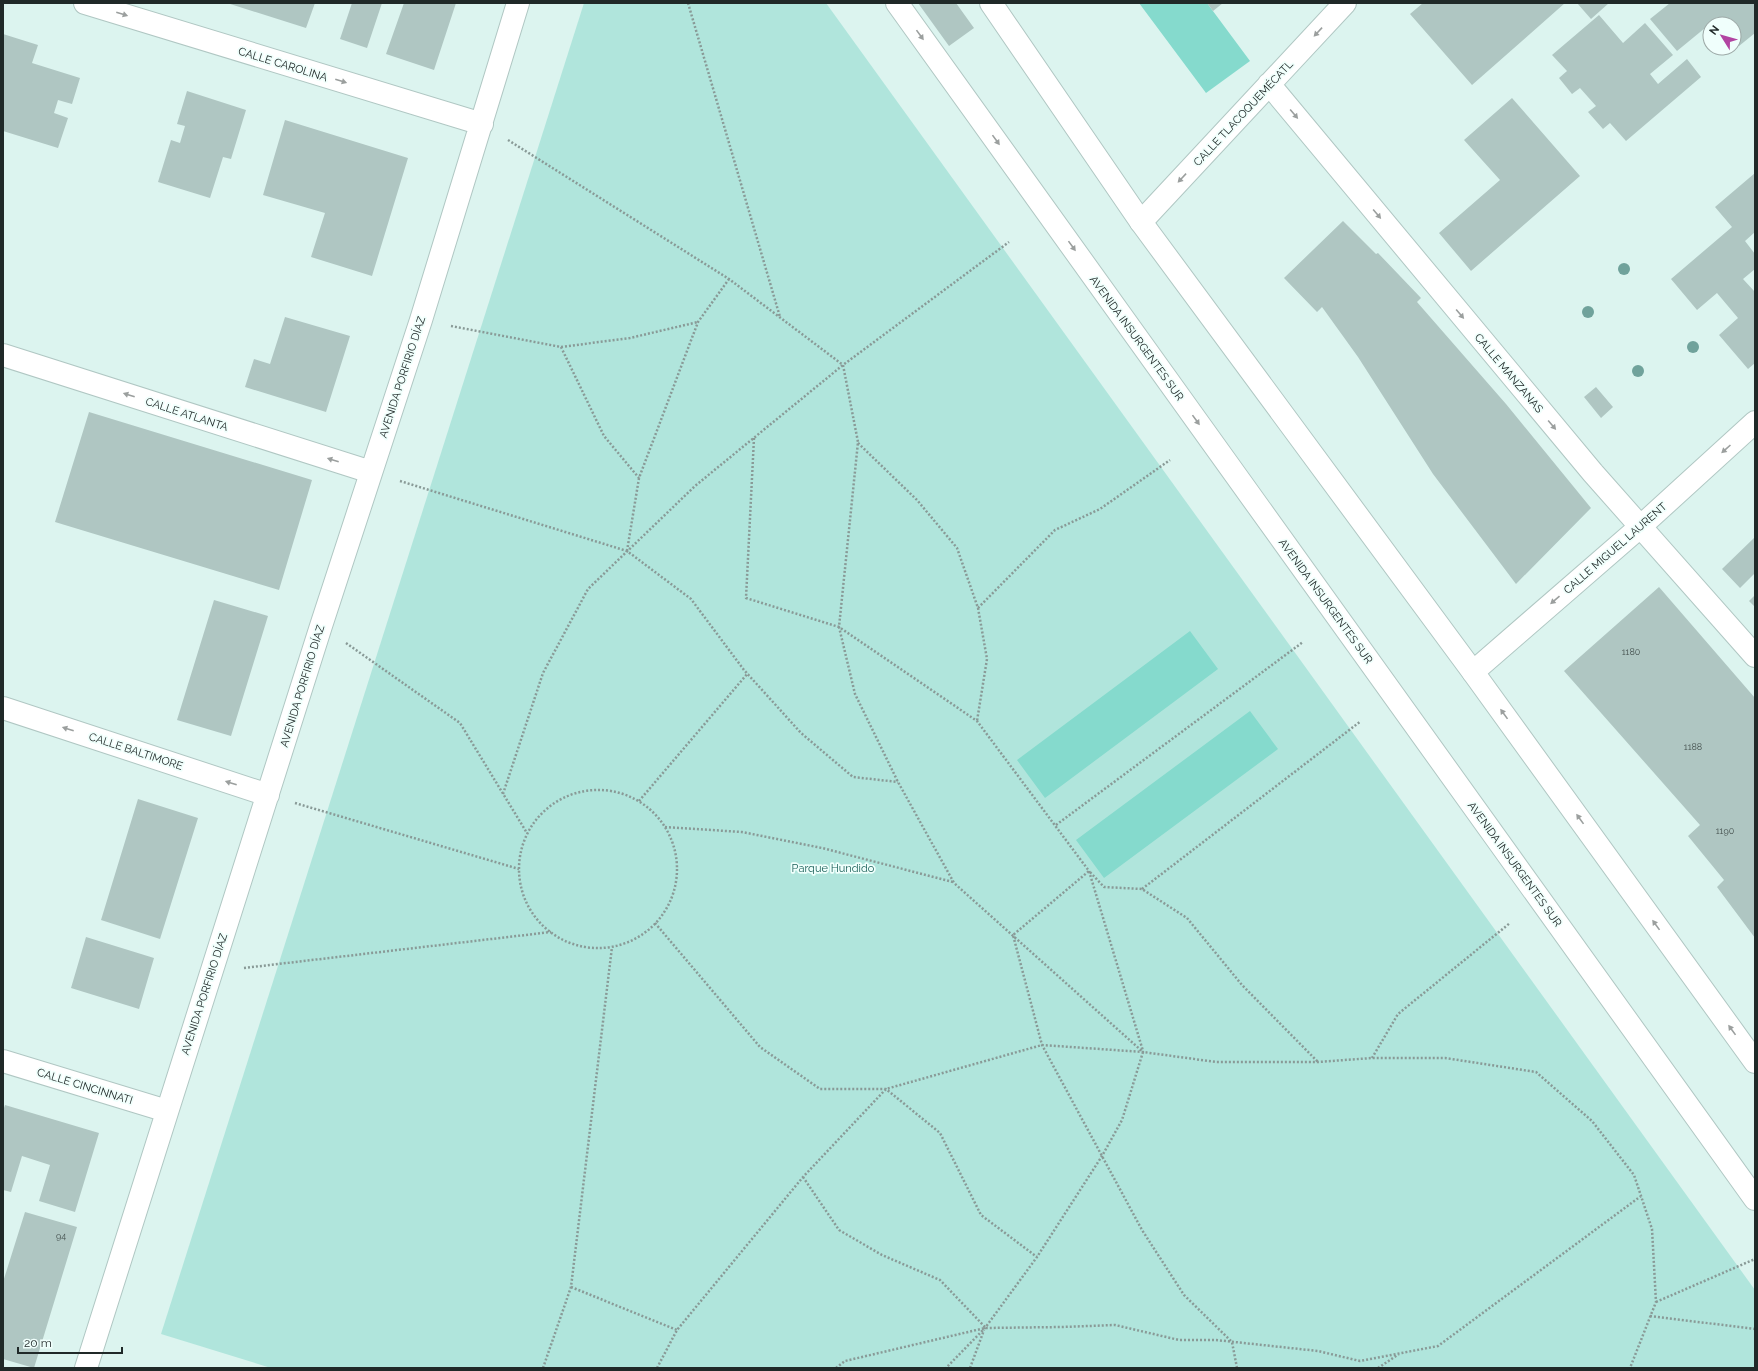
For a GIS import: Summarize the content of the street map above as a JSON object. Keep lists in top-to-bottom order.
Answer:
{
  "streets": {
    "street": [
      "CALLE CAROLINA",
      "CALLE TLACOQUEMÉCATL",
      "AVENIDA INSURGENTES SUR",
      "CALLE MANZANAS",
      "AVENIDA PORFIRIO DÍAZ",
      "CALLE ATLANTA",
      "CALLE MIGUEL LAURENT",
      "CALLE BALTIMORE",
      "CALLE CINCINNATI"
    ]
  },
  "crossings": [
    ["CALLE CAROLINA", "AVENIDA PORFIRIO DÍAZ"],
    ["CALLE TLACOQUEMÉCATL", "CALLE MANZANAS"],
    ["CALLE MANZANAS", "CALLE MIGUEL LAURENT"],
    ["AVENIDA PORFIRIO DÍAZ", "CALLE ATLANTA"],
    ["AVENIDA PORFIRIO DÍAZ", "CALLE BALTIMORE"],
    ["AVENIDA PORFIRIO DÍAZ", "CALLE CINCINNATI"]
  ],
  "one_way": [
    "CALLE CAROLINA",
    "CALLE TLACOQUEMÉCATL",
    "CALLE ATLANTA",
    "CALLE MIGUEL LAURENT",
    "CALLE BALTIMORE"
  ],
  "parks": ["Parque Hundido"],
  "house_numbers": [
    "1180",
    "1188",
    "1190",
    "94"
  ],
  "scale_bar": "20 m",
  "north": "top left"
}
